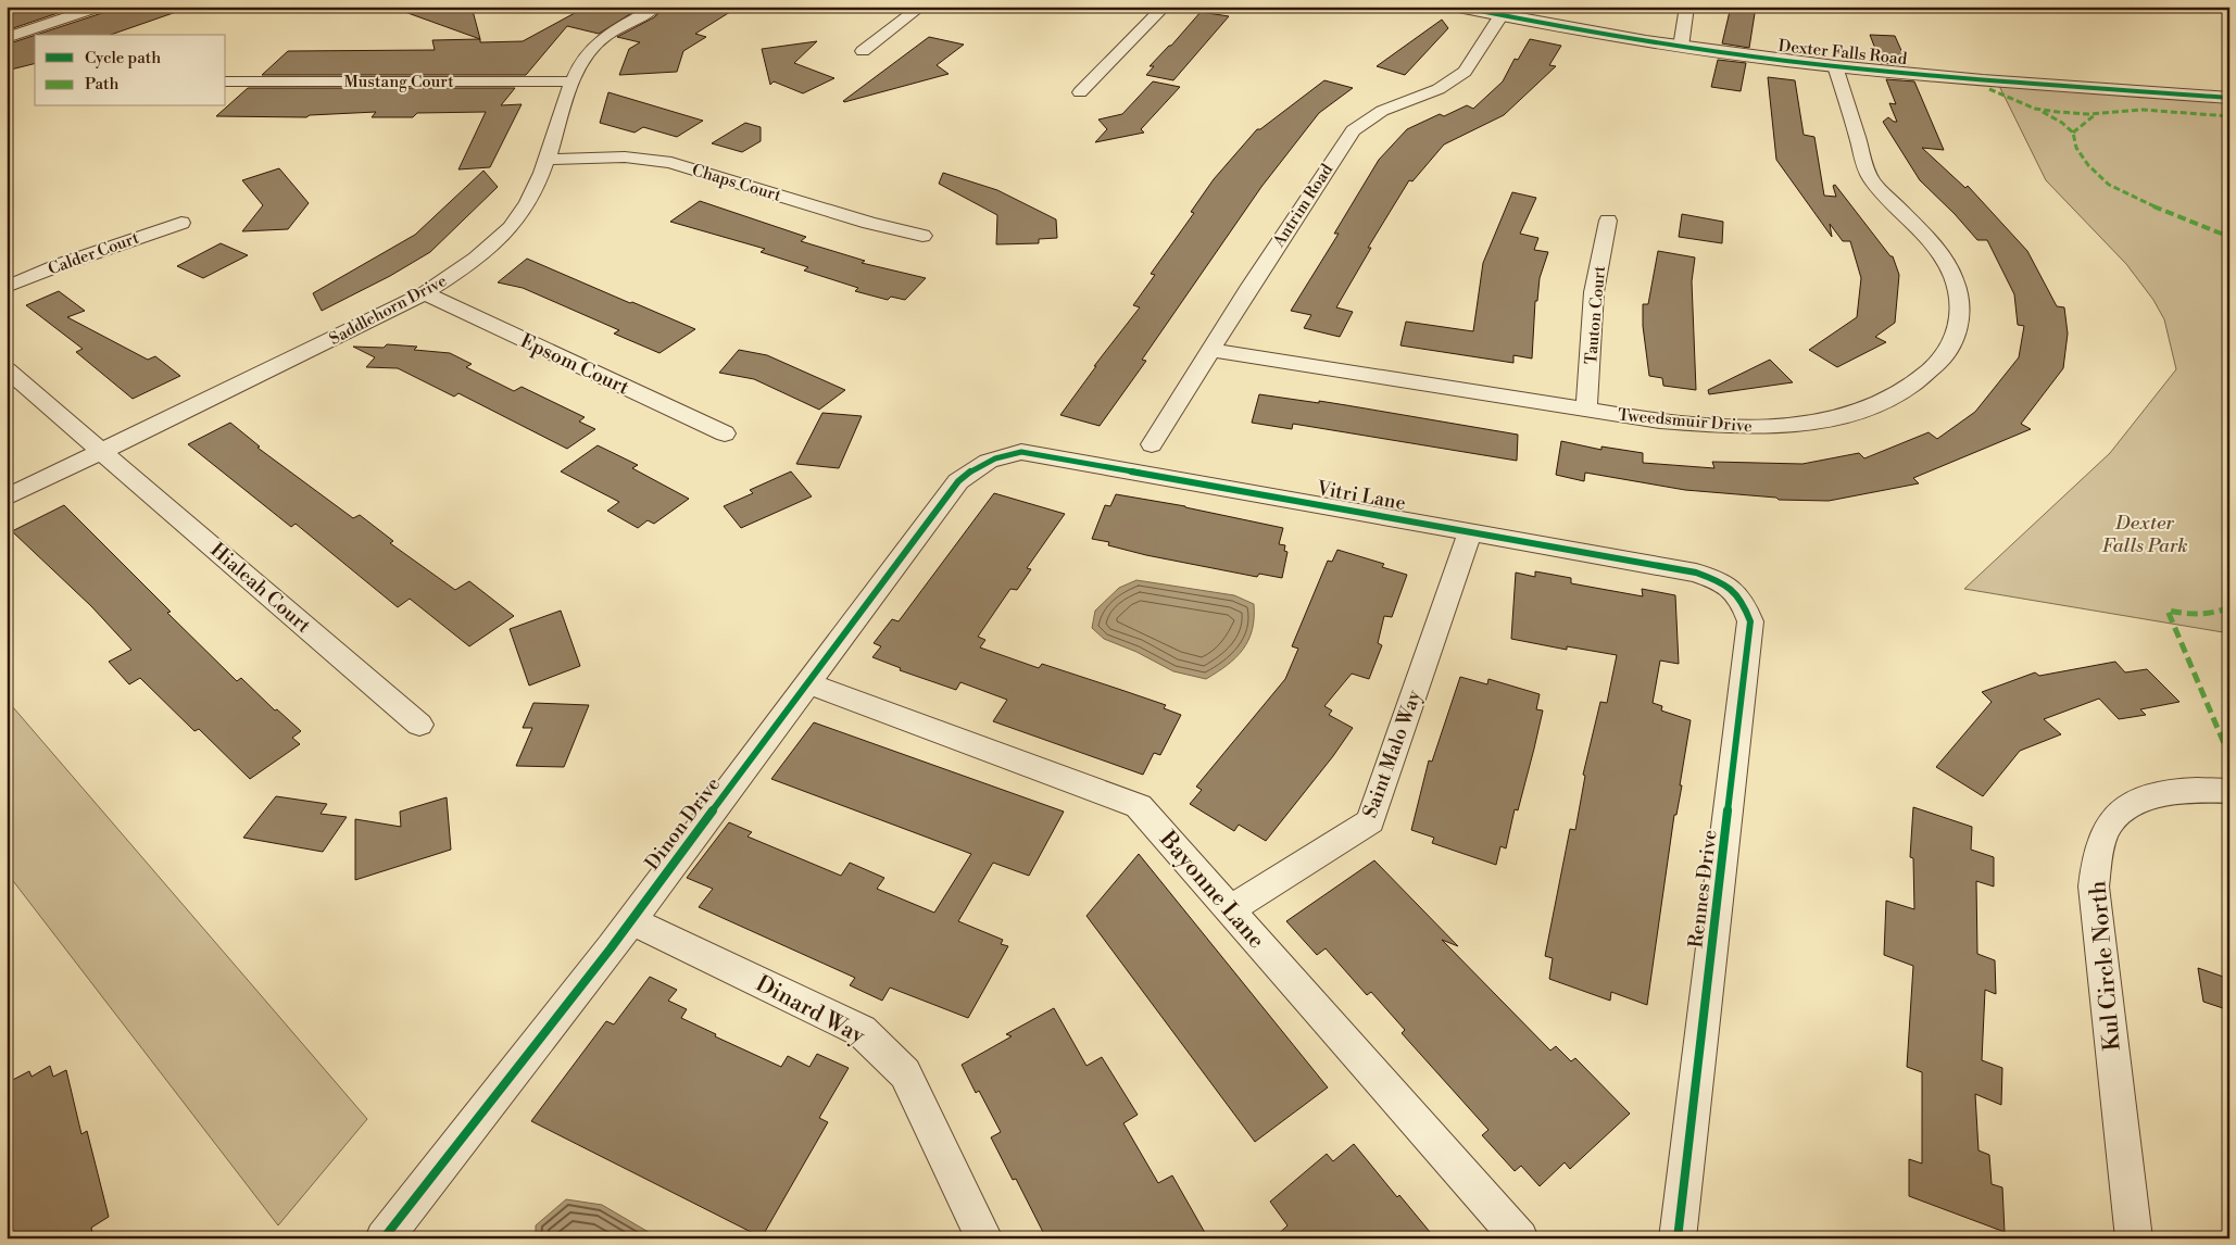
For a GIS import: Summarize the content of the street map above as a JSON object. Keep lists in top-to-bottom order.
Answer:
{
  "streets": {
    "street": [
      "Dexter Falls Road",
      "Mustang Court",
      "Chaps Court",
      "Antrim Road",
      "Calder Court",
      "Saddlehorn Drive",
      "Tauton Court",
      "Epsom Court",
      "Tweedsmuir Drive",
      "Vitri Lane",
      "Hialeah Court",
      "Saint Malo Way",
      "Dinon Drive",
      "Rennes Drive",
      "Bayonne Lane",
      "Kul Circle North",
      "Dinard Way"
    ]
  },
  "crossings": [
    ["Dexter Falls Road", "Antrim Road"],
    ["Dexter Falls Road", "Tweedsmuir Drive"],
    ["Mustang Court", "Saddlehorn Drive"],
    ["Chaps Court", "Saddlehorn Drive"],
    ["Antrim Road", "Tweedsmuir Drive"],
    ["Saddlehorn Drive", "Epsom Court"],
    ["Saddlehorn Drive", "Hialeah Court"],
    ["Tauton Court", "Tweedsmuir Drive"],
    ["Vitri Lane", "Saint Malo Way"],
    ["Vitri Lane", "Dinon Drive"],
    ["Vitri Lane", "Rennes Drive"],
    ["Saint Malo Way", "Bayonne Lane"],
    ["Dinon Drive", "Bayonne Lane"],
    ["Dinon Drive", "Dinard Way"]
  ],
  "parks": ["Dexter Falls Park"],
  "legend": ["Cycle path", "Path"]
}
